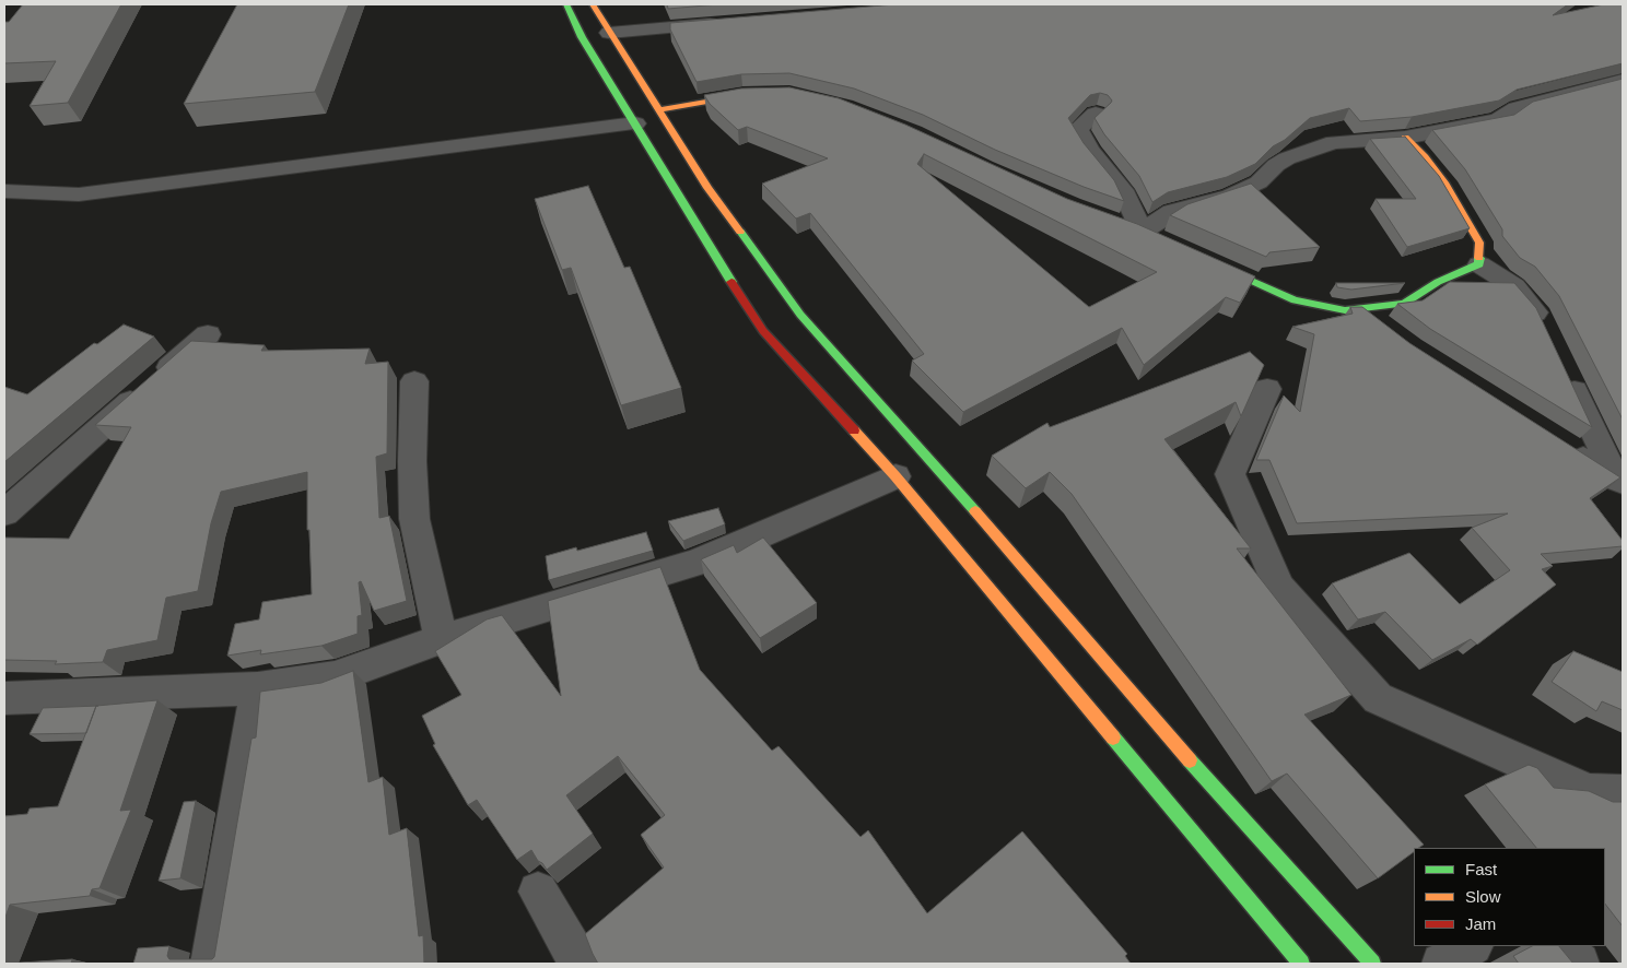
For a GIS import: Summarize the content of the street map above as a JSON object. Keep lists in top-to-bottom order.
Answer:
{
  "legend": ["Fast", "Slow", "Jam"]
}
